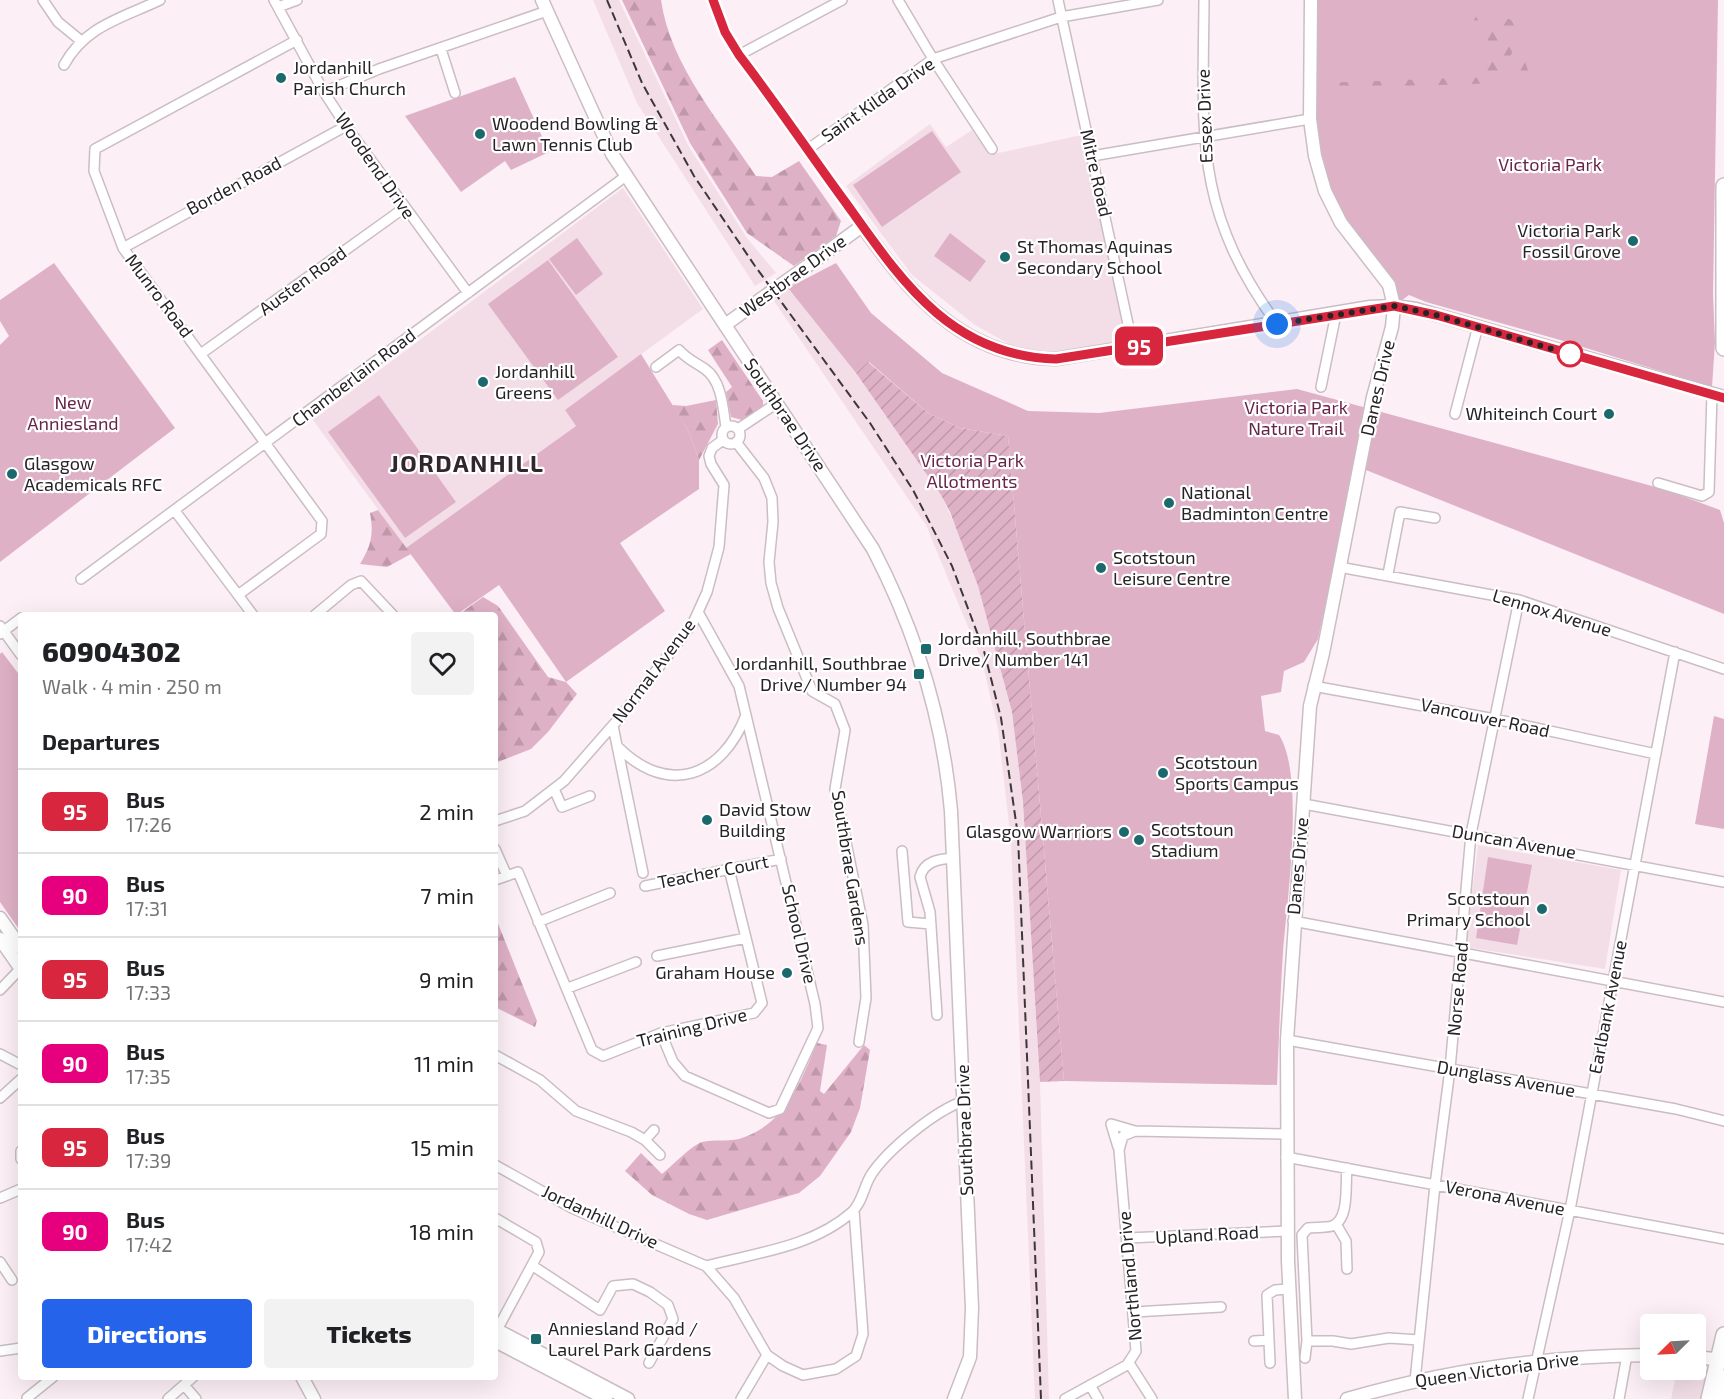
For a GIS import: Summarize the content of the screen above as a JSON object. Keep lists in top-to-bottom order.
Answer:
{
  "streets": {
    "street": [
      "Saint Kilda Drive",
      "Essex Drive",
      "Woodend Drive",
      "Mitre Road",
      "Borden Road",
      "Westbrae Drive",
      "Austen Road",
      "Munro Road",
      "Chamberlain Road",
      "Danes Drive",
      "Southbrae Drive",
      "Lennox Avenue",
      "Normal Avenue",
      "Vancouver Road",
      "Duncan Avenue",
      "Southbrae Gardens",
      "Teacher Court",
      "School Drive",
      "Norse Road",
      "Earlbank Avenue",
      "Training Drive",
      "Dunglass Avenue",
      "Verona Avenue",
      "Jordanhill Drive",
      "Upland Road",
      "Northland Drive",
      "Queen Victoria Drive"
    ]
  },
  "crossings": [
    ["Saint Kilda Drive", "Mitre Road"],
    ["Woodend Drive", "Borden Road"],
    ["Woodend Drive", "Austen Road"],
    ["Woodend Drive", "Munro Road"],
    ["Woodend Drive", "Chamberlain Road"],
    ["Borden Road", "Munro Road"],
    ["Westbrae Drive", "Southbrae Drive"],
    ["Austen Road", "Munro Road"],
    ["Munro Road", "Chamberlain Road"],
    ["Chamberlain Road", "Southbrae Drive"],
    ["Danes Drive", "Lennox Avenue"],
    ["Danes Drive", "Vancouver Road"],
    ["Danes Drive", "Duncan Avenue"],
    ["Danes Drive", "Dunglass Avenue"],
    ["Danes Drive", "Verona Avenue"],
    ["Danes Drive", "Upland Road"],
    ["Danes Drive", "Northland Drive"],
    ["Lennox Avenue", "Norse Road"],
    ["Lennox Avenue", "Earlbank Avenue"],
    ["Normal Avenue", "Southbrae Gardens"],
    ["Normal Avenue", "School Drive"],
    ["Vancouver Road", "Norse Road"],
    ["Vancouver Road", "Earlbank Avenue"],
    ["Duncan Avenue", "Norse Road"],
    ["Duncan Avenue", "Earlbank Avenue"],
    ["Teacher Court", "School Drive"],
    ["Teacher Court", "Training Drive"],
    ["School Drive", "Training Drive"],
    ["Norse Road", "Dunglass Avenue"],
    ["Norse Road", "Verona Avenue"],
    ["Norse Road", "Queen Victoria Drive"],
    ["Earlbank Avenue", "Dunglass Avenue"],
    ["Earlbank Avenue", "Verona Avenue"],
    ["Earlbank Avenue", "Queen Victoria Drive"],
    ["Upland Road", "Northland Drive"]
  ],
  "districts": ["JORDANHILL"],
  "parks": [
    "Victoria Park",
    "New Anniesland",
    "Victoria Park Nature Trail",
    "Victoria Park Allotments"
  ],
  "places": {
    "other": [
      "Jordanhill Parish Church",
      "Woodend Bowling & Lawn Tennis Club",
      "Victoria Park Fossil Grove",
      "St Thomas Aquinas Secondary School",
      "Jordanhill Greens",
      "Whiteinch Court",
      "Glasgow Academicals RFC",
      "National Badminton Centre",
      "Scotstoun Leisure Centre",
      "Scotstoun Sports Campus",
      "David Stow Building",
      "Glasgow Warriors",
      "Scotstoun Stadium",
      "Scotstoun Primary School",
      "Graham House"
    ],
    "transit": ["Jordanhill, Southbrae Drive/ Number 141", "Jordanhill, Southbrae Drive/ Number 94", "Anniesland Road / Laurel Park Gardens"]
  },
  "lines": ["bus line 95"],
  "north": "bottom left",
  "page": {
    "on_map": "95",
    "heading": [
      ["60904302", "Walk · 4 min · 250 m"],
      "Departures"
    ],
    "list": [
      {
        "mark": "95",
        "name": "Bus",
        "note": "17:26",
        "value": "2 min"
      },
      {
        "mark": "90",
        "name": "Bus",
        "note": "17:31",
        "value": "7 min"
      },
      {
        "mark": "95",
        "name": "Bus",
        "note": "17:33",
        "value": "9 min"
      },
      {
        "mark": "90",
        "name": "Bus",
        "note": "17:35",
        "value": "11 min"
      },
      {
        "mark": "95",
        "name": "Bus",
        "note": "17:39",
        "value": "15 min"
      },
      {
        "mark": "90",
        "name": "Bus",
        "note": "17:42",
        "value": "18 min"
      }
    ],
    "buttons": ["Directions", "Tickets"]
  }
}
